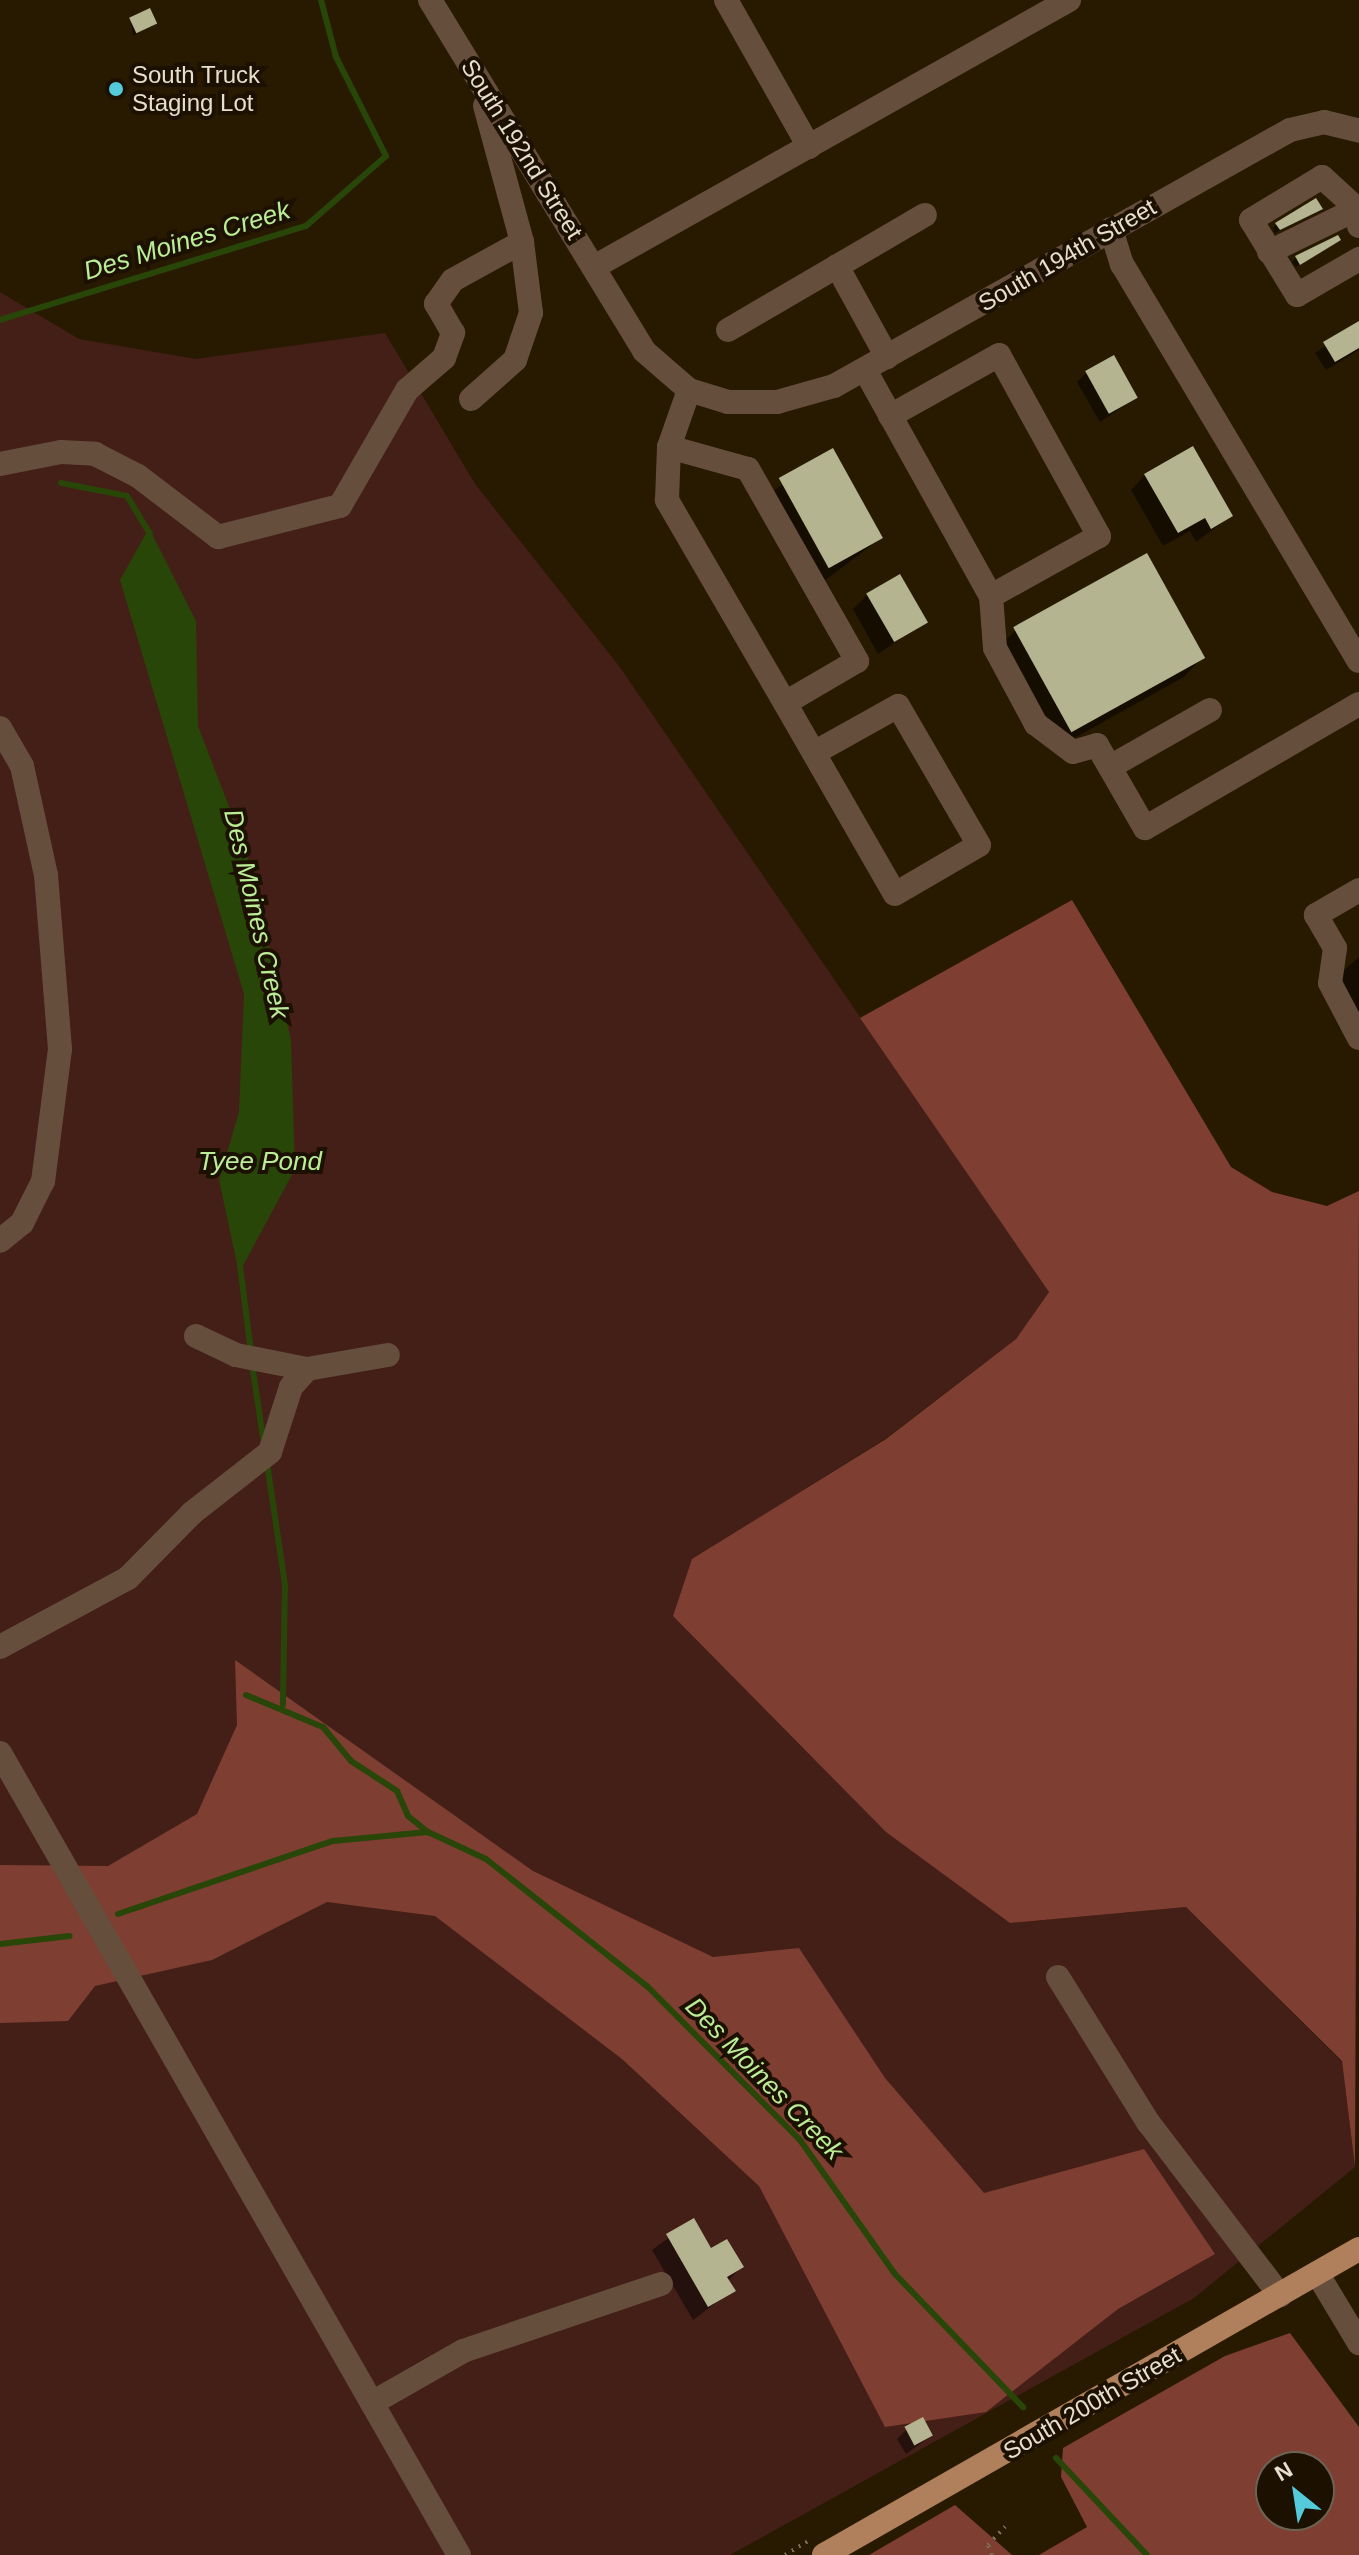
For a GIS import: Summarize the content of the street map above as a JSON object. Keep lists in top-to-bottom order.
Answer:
{
  "streets": {
    "main road": ["South 200th Street"],
    "street": ["South 192nd Street", "South 194th Street"]
  },
  "crossings": [
    ["South 192nd Street", "South 194th Street"]
  ],
  "water": ["Des Moines Creek", "Tyee Pond"],
  "places": ["South Truck Staging Lot"],
  "north": "top left"
}
